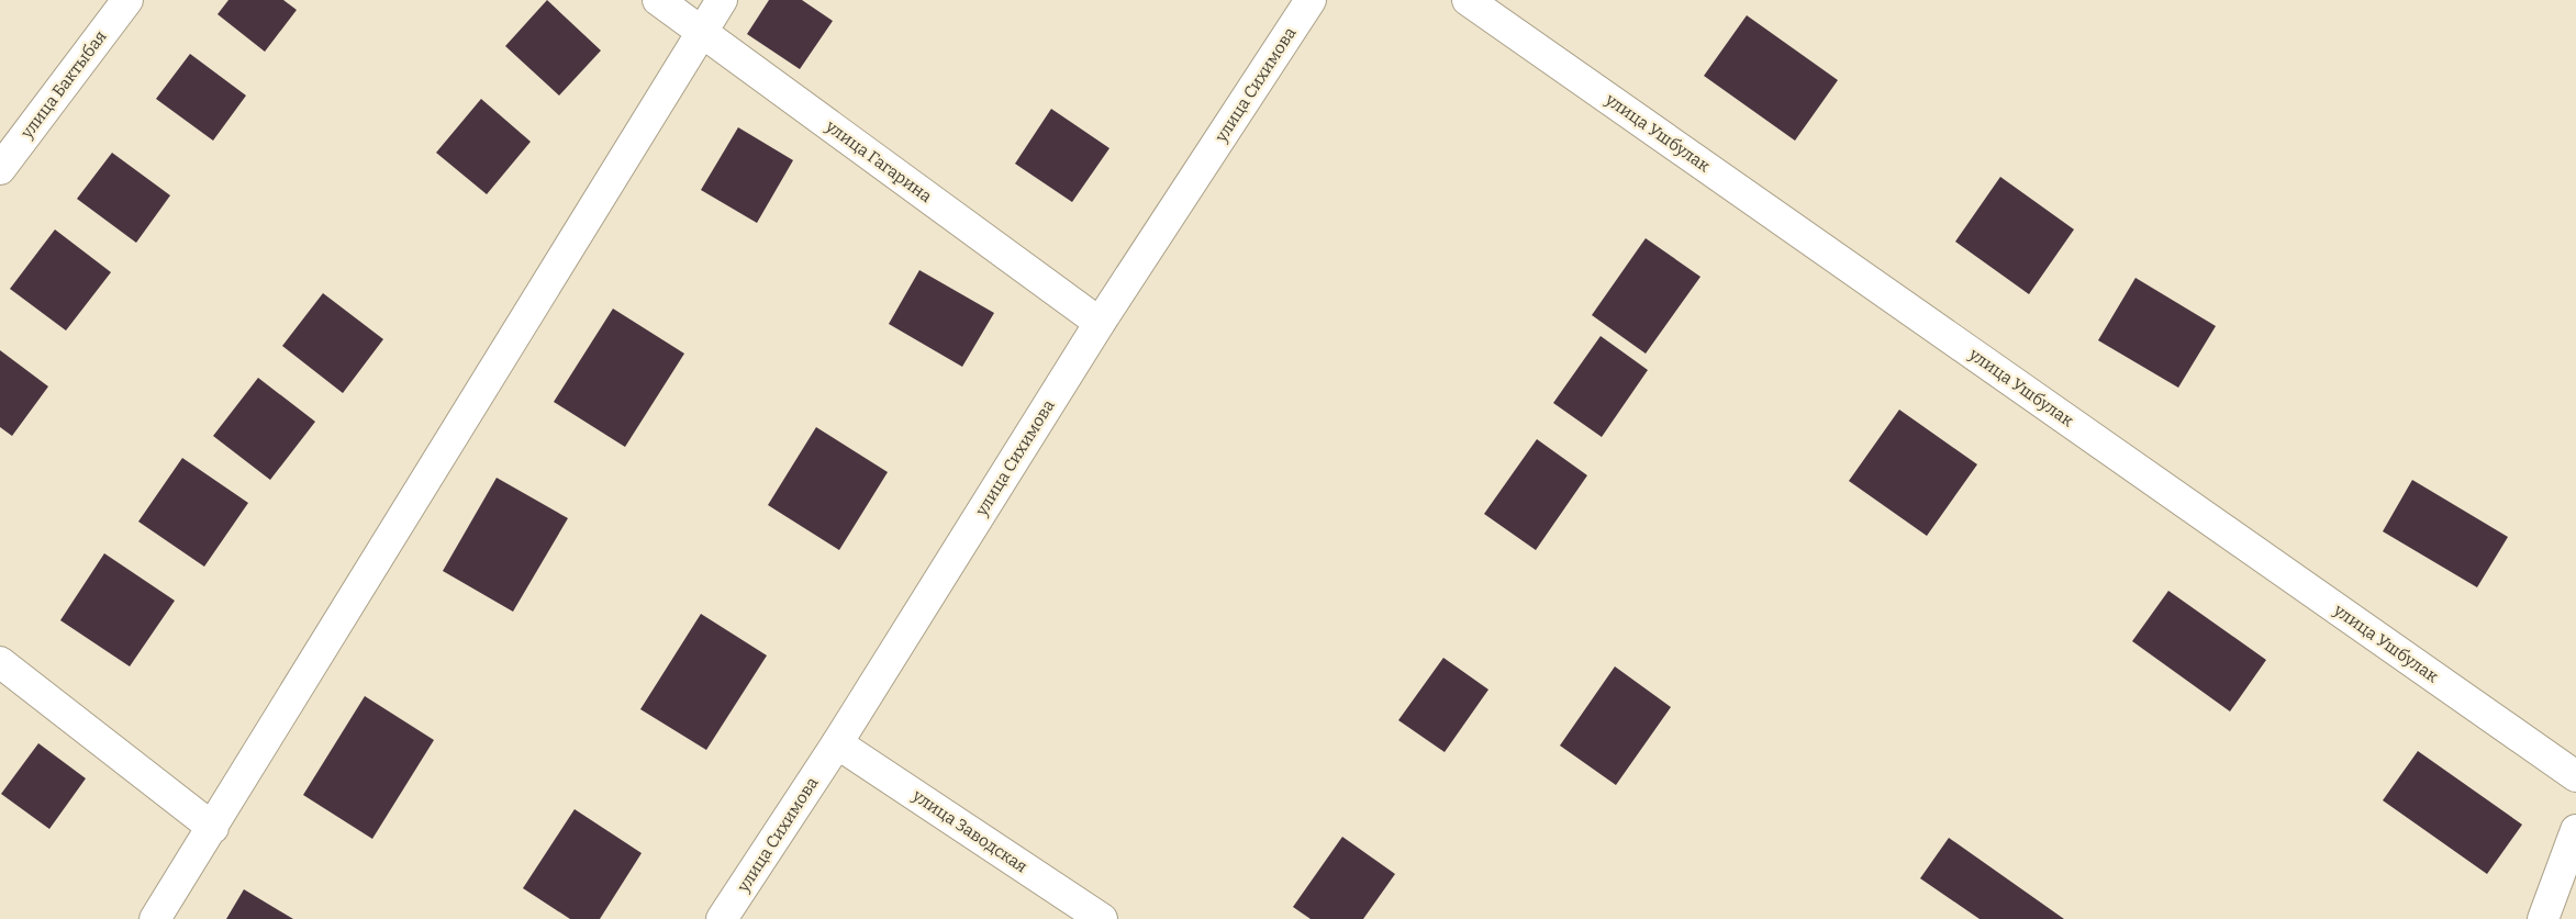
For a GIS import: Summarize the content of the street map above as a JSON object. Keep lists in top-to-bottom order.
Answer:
{
  "streets": {
    "street": [
      "улица Бактыбая",
      "улица Сихимова",
      "улица Ушбулак",
      "улица Гагарина",
      "улица Заводская"
    ]
  },
  "crossings": [
    ["улица Сихимова", "улица Гагарина"],
    ["улица Сихимова", "улица Заводская"]
  ]
}
